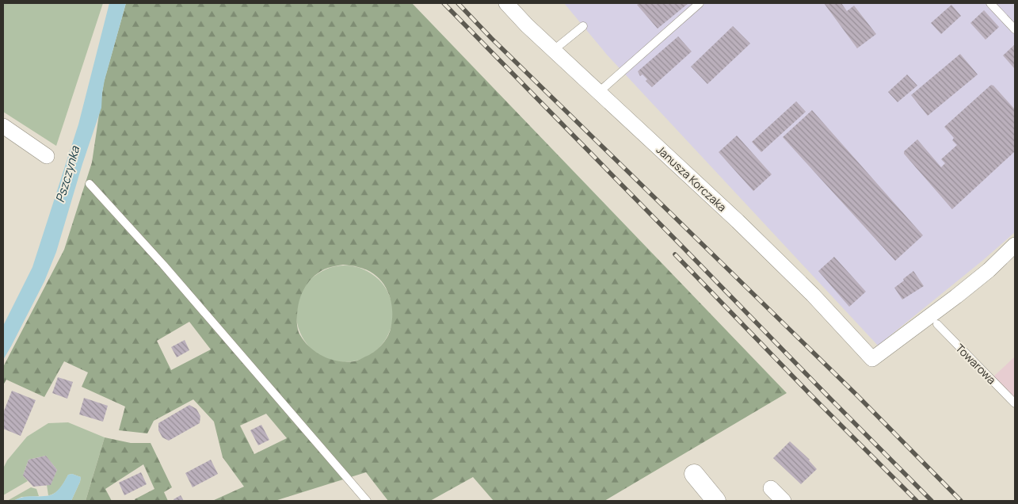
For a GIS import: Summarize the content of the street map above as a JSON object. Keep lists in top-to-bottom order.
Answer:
{
  "streets": {
    "street": ["Janusza Korczaka"],
    "lane": ["Towarowa"]
  },
  "water": ["Pszczynka"]
}
